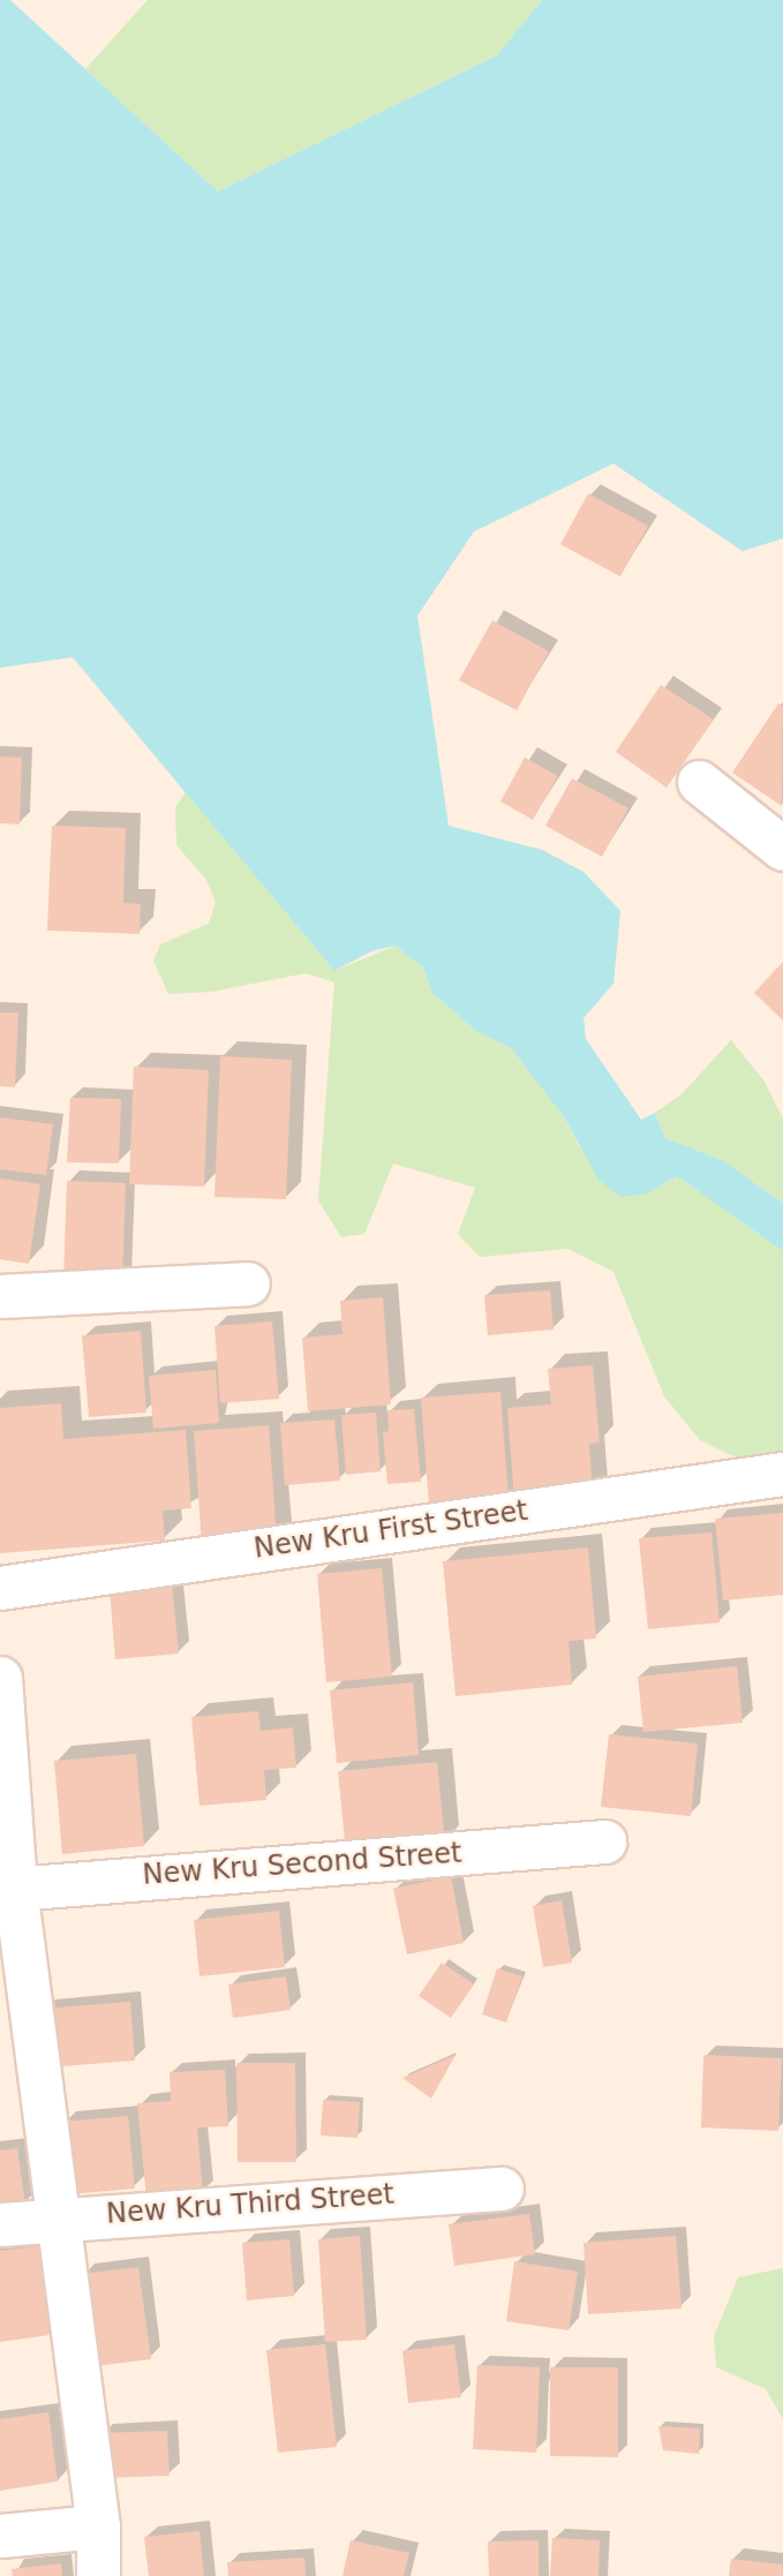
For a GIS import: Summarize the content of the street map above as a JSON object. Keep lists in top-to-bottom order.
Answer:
{
  "streets": {
    "street": ["New Kru First Street", "New Kru Second Street", "New Kru Third Street"]
  }
}
